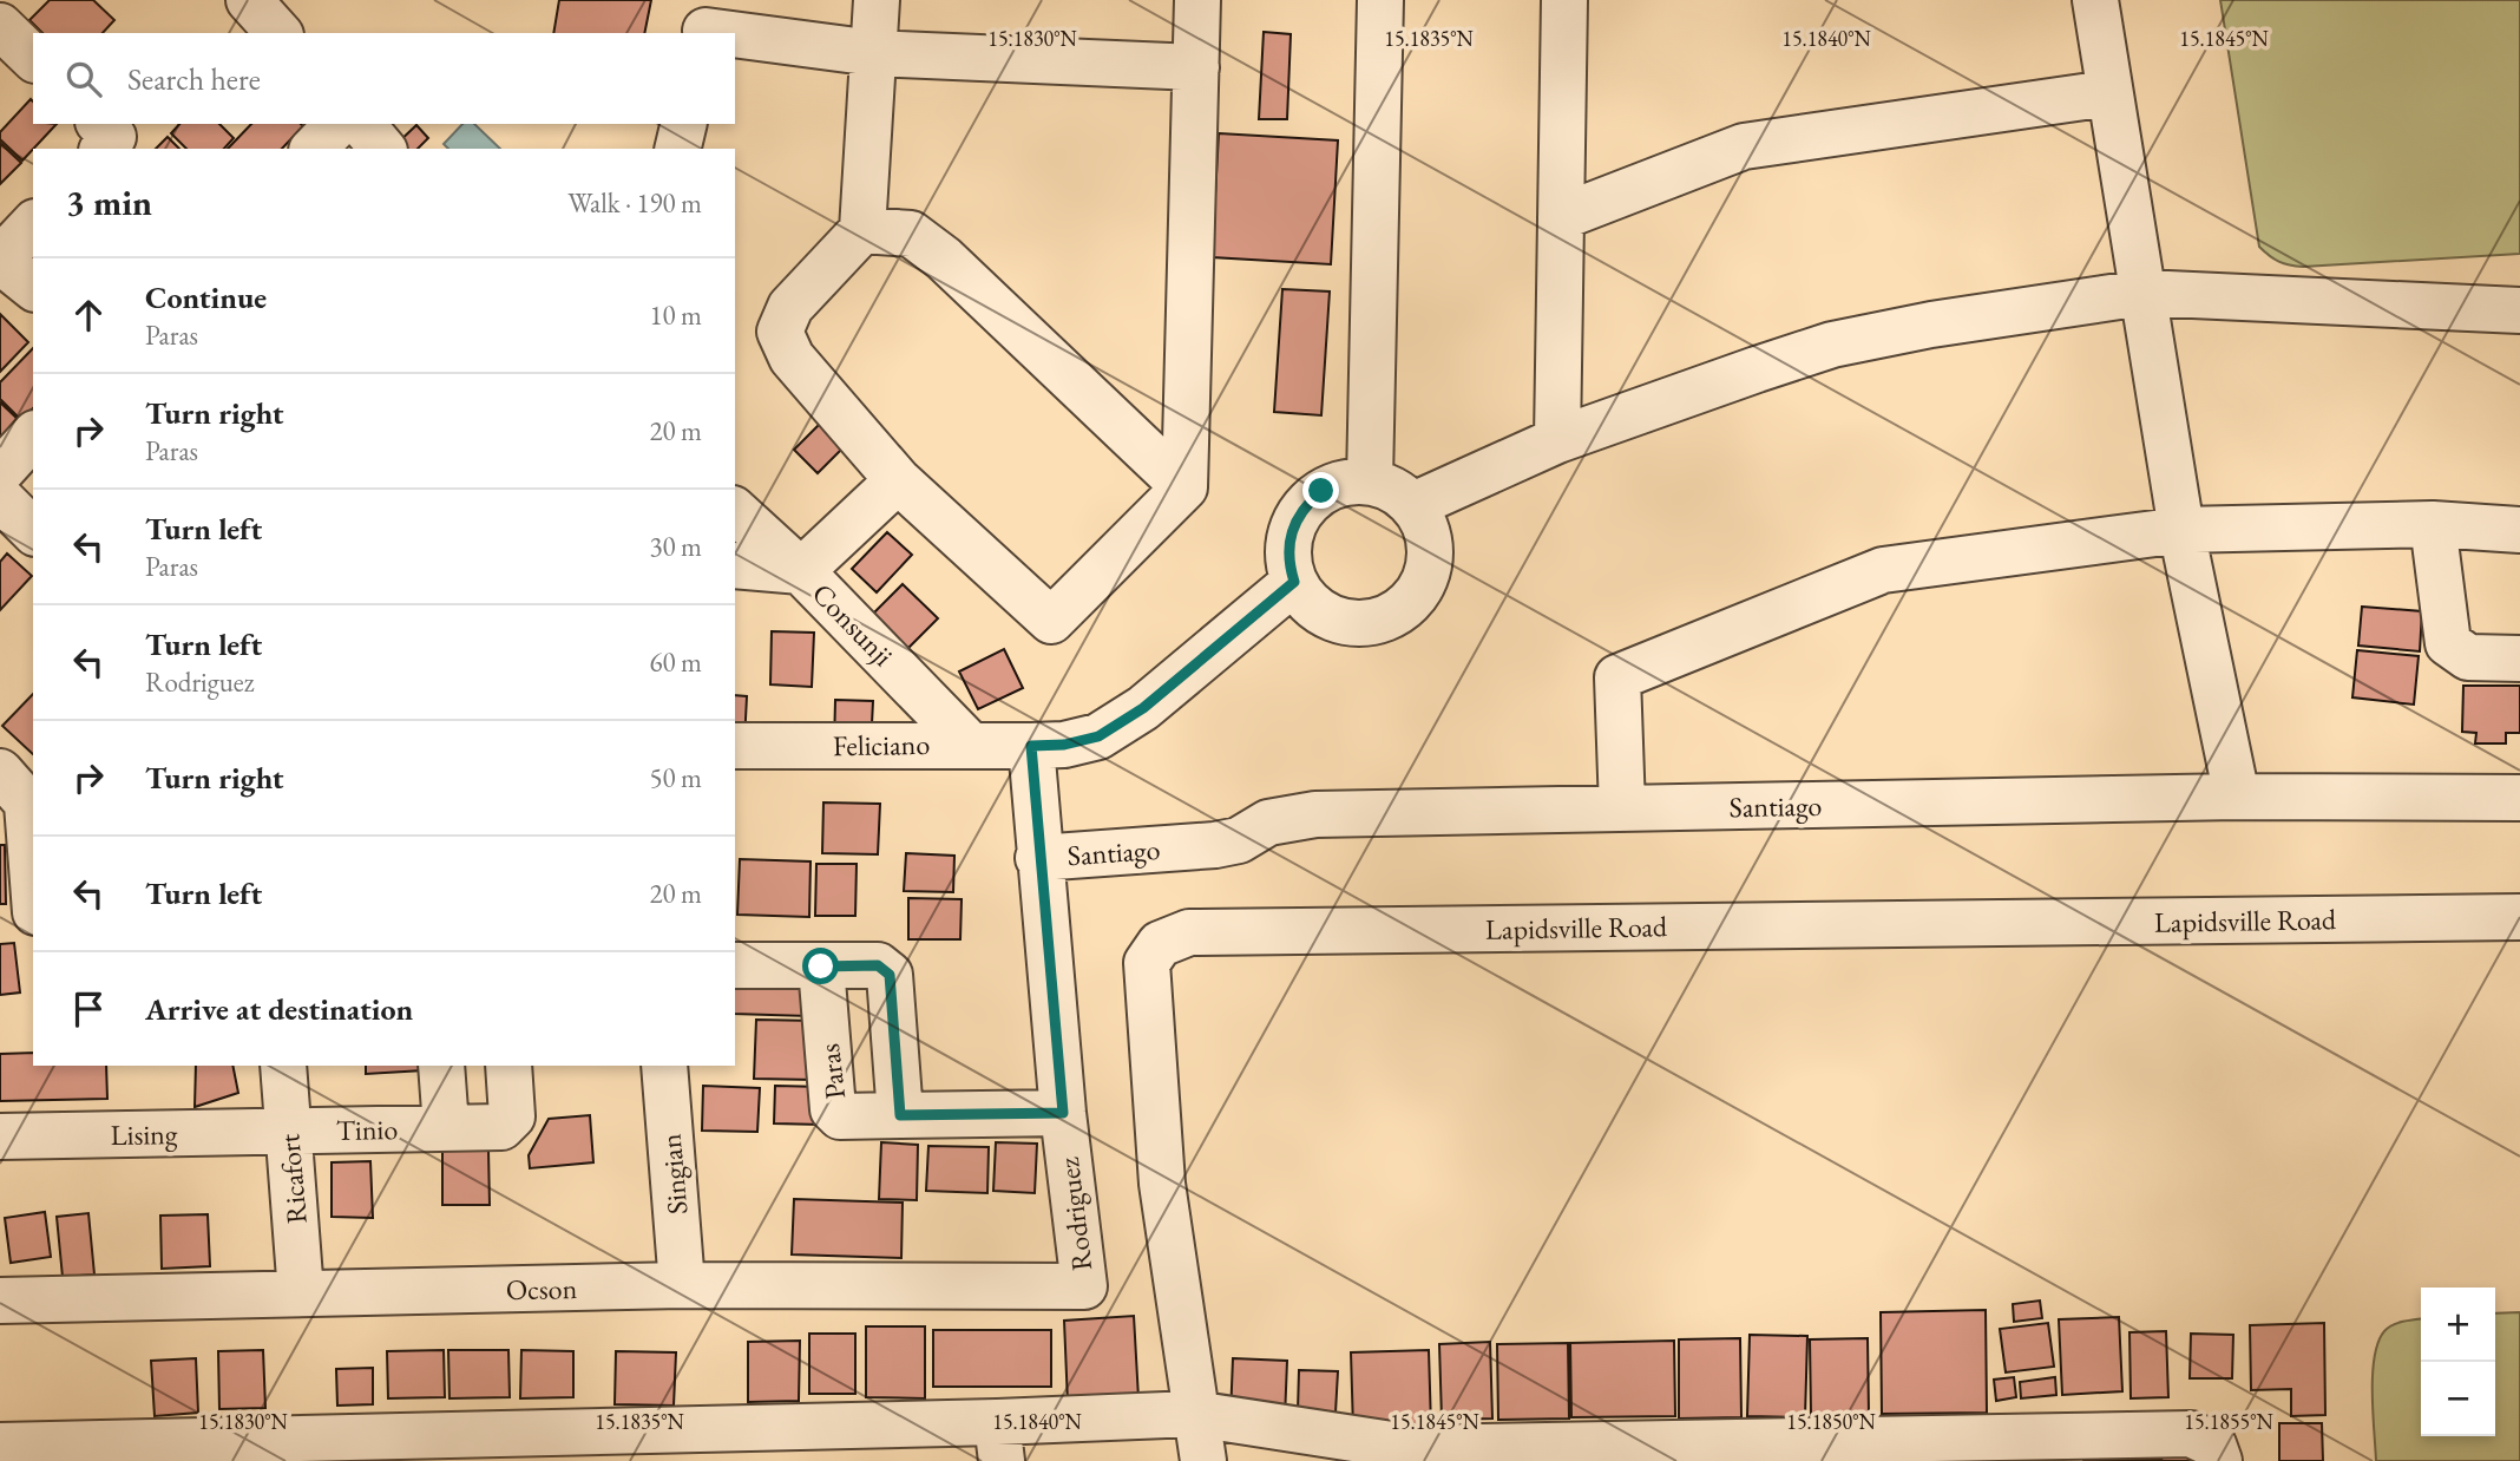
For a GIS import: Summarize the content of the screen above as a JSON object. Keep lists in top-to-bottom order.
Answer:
{
  "streets": {
    "street": [
      "Consunji",
      "Feliciano",
      "Santiago",
      "Lapidsville Road",
      "Paras",
      "Tinio",
      "Lising",
      "Singian",
      "Ricafort",
      "Rodriguez",
      "Ocson"
    ]
  },
  "crossings": [
    ["Consunji", "Feliciano"],
    ["Feliciano", "Rodriguez"],
    ["Santiago", "Rodriguez"],
    ["Paras", "Rodriguez"],
    ["Tinio", "Lising"],
    ["Tinio", "Ricafort"],
    ["Lising", "Ricafort"],
    ["Singian", "Ocson"],
    ["Ricafort", "Ocson"],
    ["Rodriguez", "Ocson"]
  ],
  "page": {
    "search": "Search here",
    "heading": ["3 min", "Walk · 190 m"],
    "list": [
      ["Continue", "Paras", "10 m"],
      ["Turn right", "Paras", "20 m"],
      ["Turn left", "Paras", "30 m"],
      ["Turn left", "Rodriguez", "60 m"],
      ["Turn right", "50 m"],
      ["Turn left", "20 m"],
      "Arrive at destination"
    ],
    "map_buttons": ["+", "−"]
  },
  "coordinates": [
    "15.1830°N",
    "15.1835°N",
    "15.1840°N",
    "15.1845°N",
    "15.1850°N",
    "15.1855°N"
  ]
}
